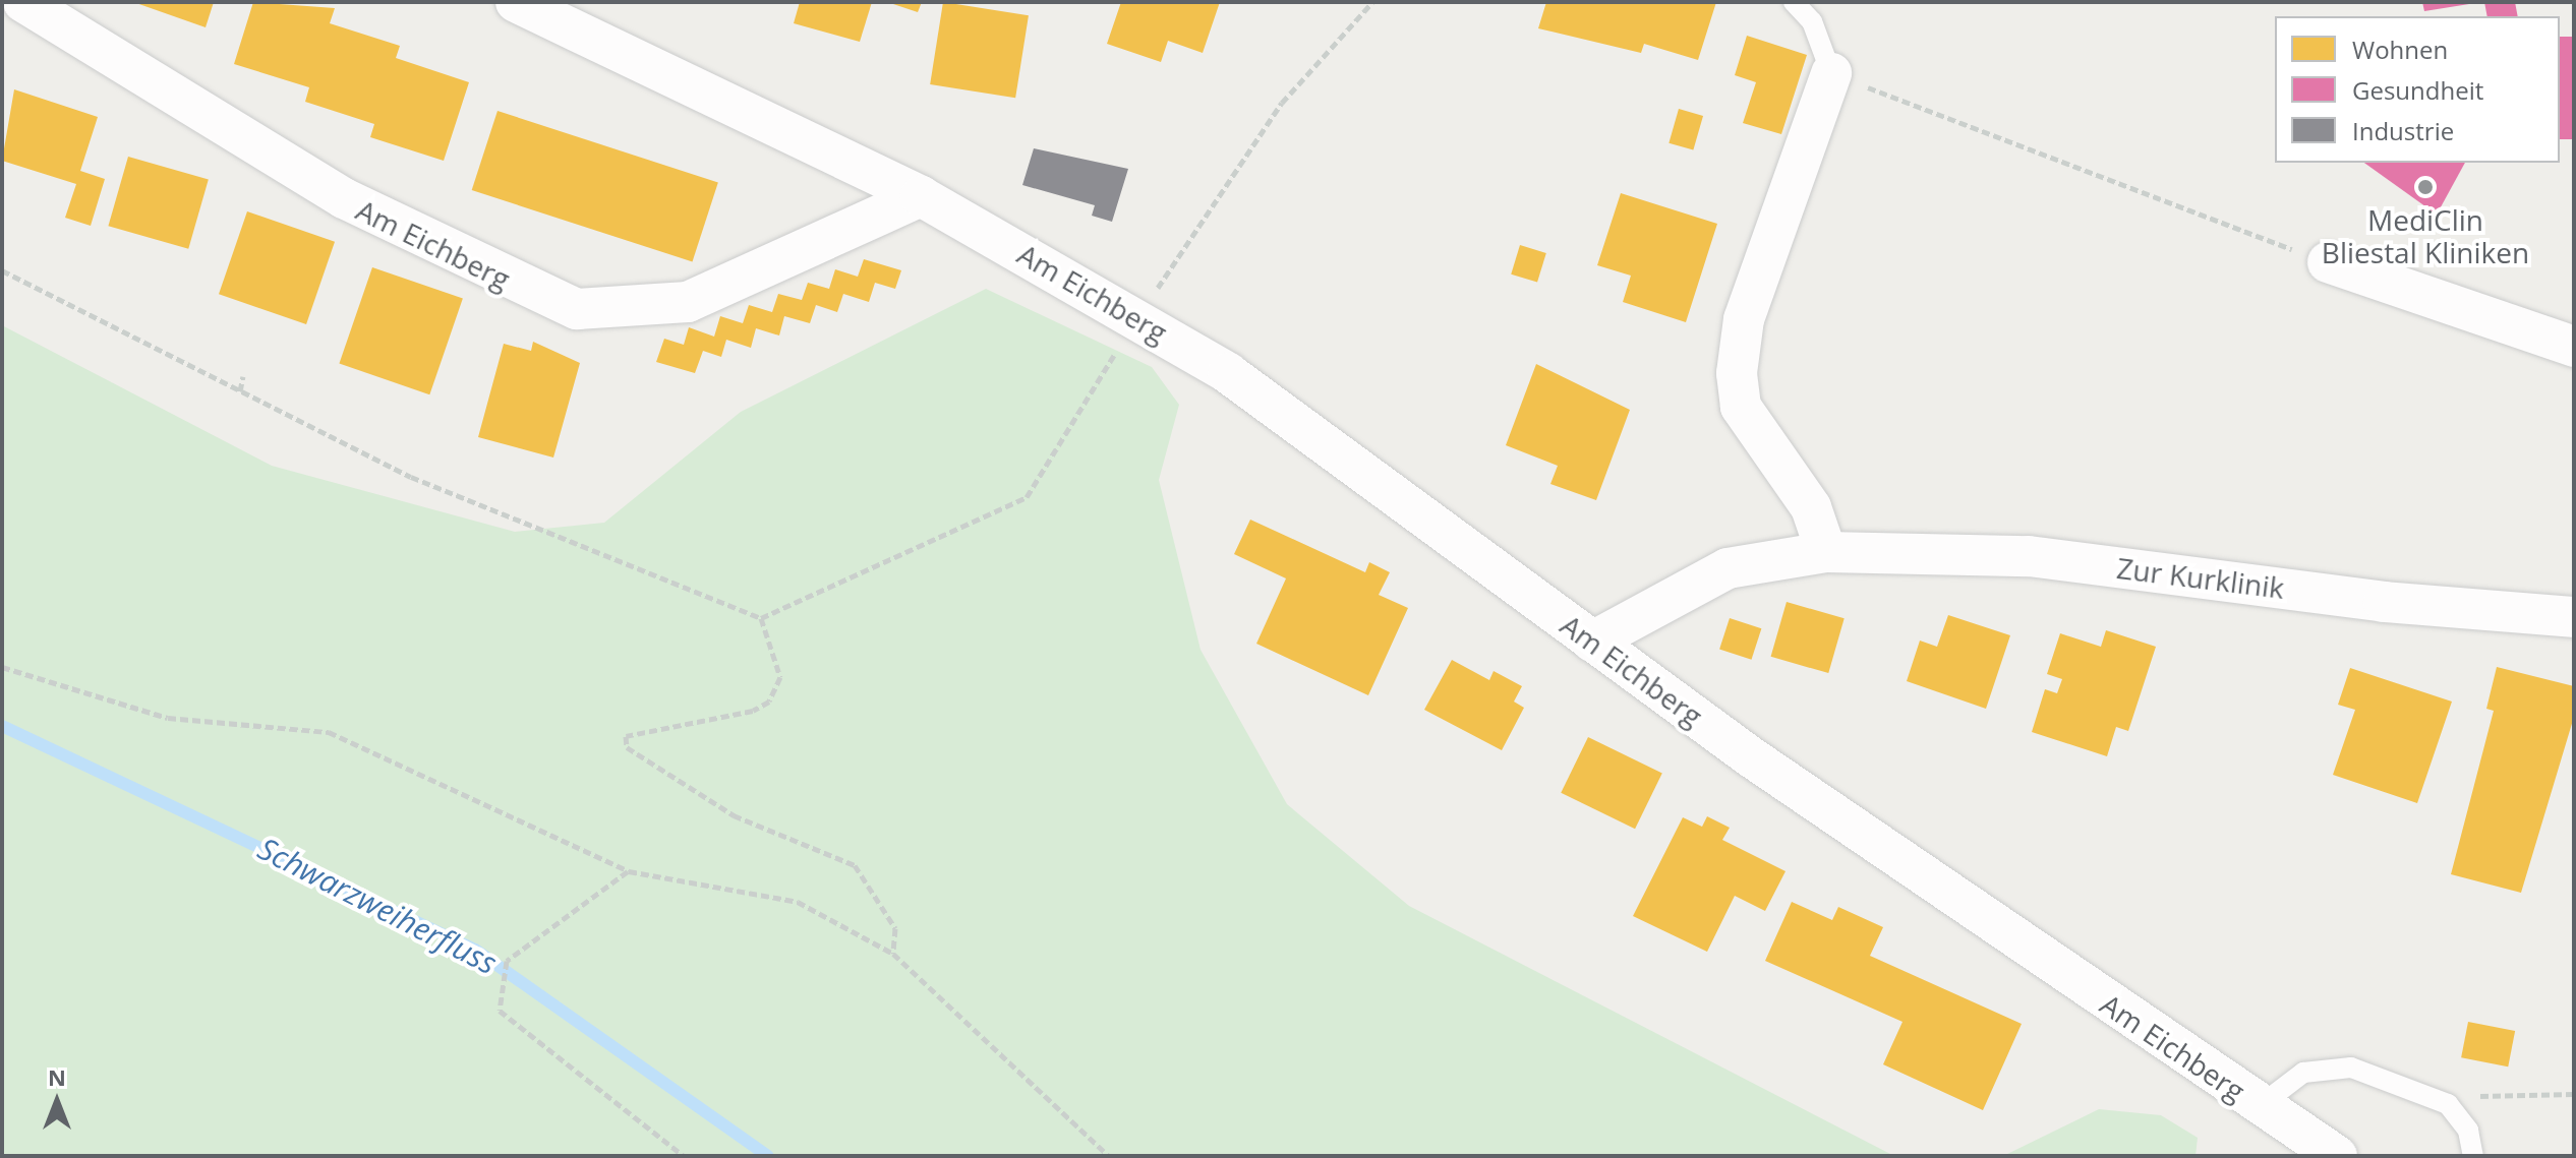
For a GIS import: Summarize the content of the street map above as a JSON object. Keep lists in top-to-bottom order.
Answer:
{
  "streets": {
    "street": ["Am Eichberg", "Zur Kurklinik"]
  },
  "crossings": [
    ["Am Eichberg", "Zur Kurklinik"]
  ],
  "water": ["Schwarzweiherfluss"],
  "places": ["MediClin Bliestal Kliniken"],
  "legend": ["Wohnen", "Gesundheit", "Industrie"],
  "north": "top"
}
